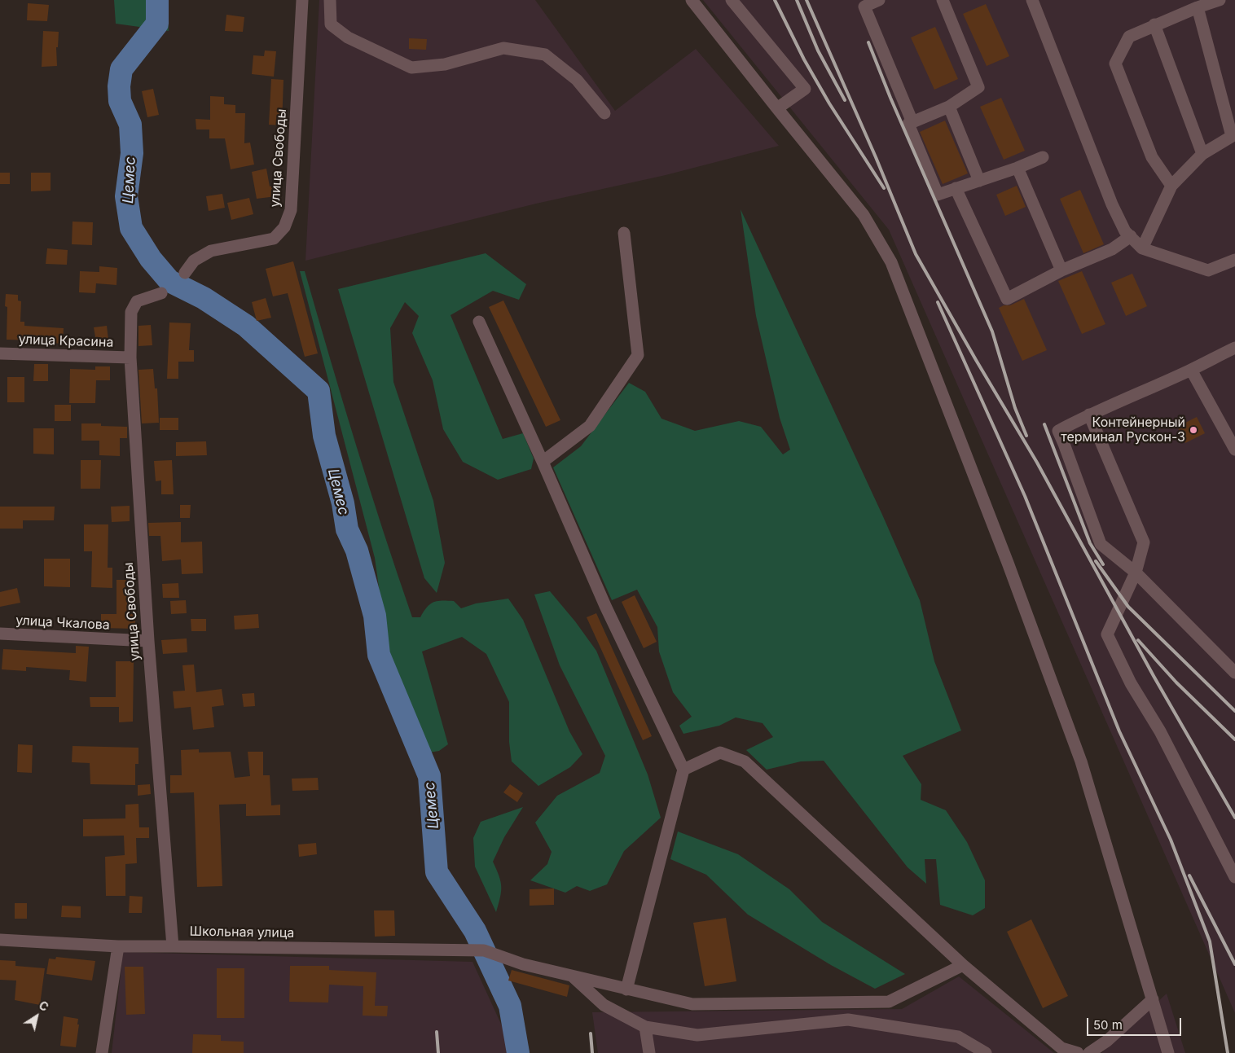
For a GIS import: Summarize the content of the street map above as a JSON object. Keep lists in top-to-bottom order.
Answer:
{
  "streets": {
    "street": [
      "улица Свободы",
      "улица Красина",
      "улица Чкалова",
      "Школьная улица"
    ]
  },
  "crossings": [
    ["улица Свободы", "улица Красина"],
    ["улица Свободы", "улица Чкалова"],
    ["улица Свободы", "Школьная улица"]
  ],
  "water": ["Цемес"],
  "places": ["Контейнерный терминал Рускон-3"],
  "scale_bar": "50 m",
  "north": "top right"
}
